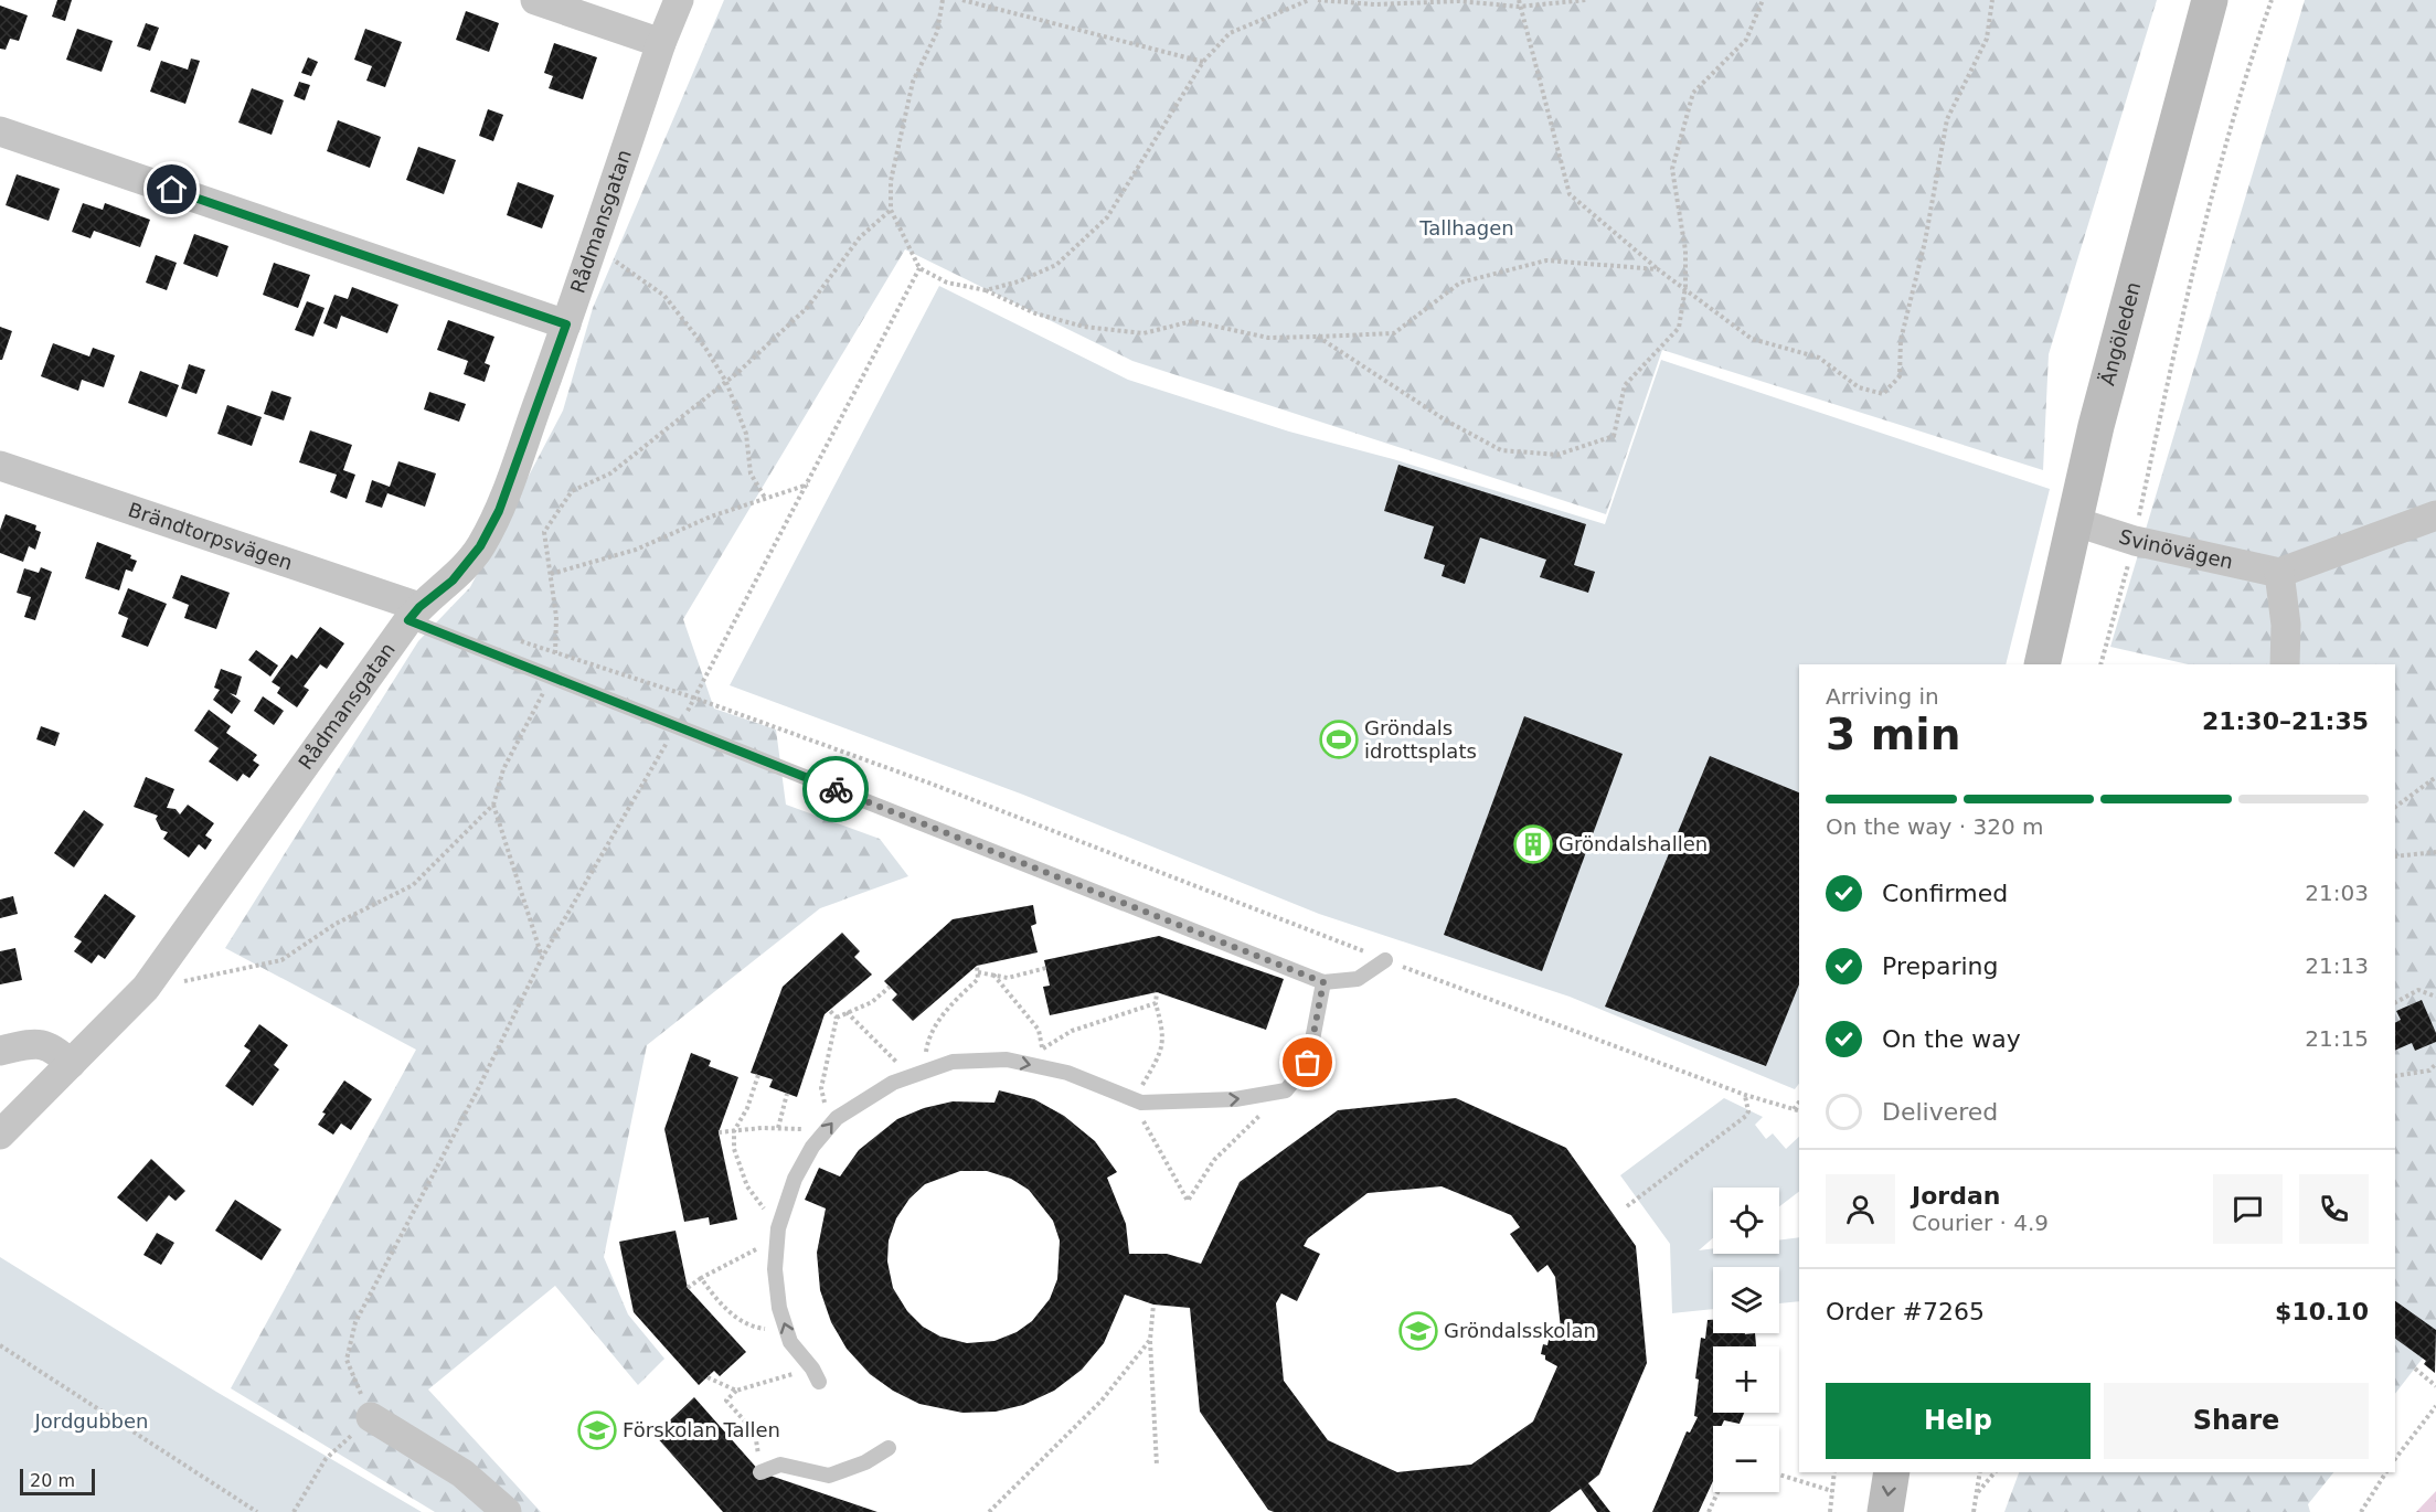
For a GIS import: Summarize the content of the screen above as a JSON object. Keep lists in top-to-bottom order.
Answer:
{
  "streets": {
    "main road": ["Ängöleden"],
    "street": ["Rådmansgatan", "Brändtorpsvägen", "Svinövägen"]
  },
  "crossings": [
    ["Rådmansgatan", "Brändtorpsvägen"],
    ["Ängöleden", "Svinövägen"]
  ],
  "parks": ["Tallhagen", "Jordgubben"],
  "places": {
    "sports": ["Gröndals idrottsplats"],
    "building": ["Gröndalshallen"],
    "school or university": ["Gröndalsskolan", "Förskolan Tallen"]
  },
  "scale_bar": "20 m",
  "page": {
    "heading": ["3 min", "Arriving in", "21:30–21:35"],
    "panel": [
      "Jordan",
      "Courier · 4.9",
      "Order #7265",
      "$10.10"
    ],
    "bar": "On the way · 320 m",
    "list": [
      ["Confirmed", "21:03"],
      ["Preparing", "21:13"],
      ["On the way", "21:15"],
      "Delivered"
    ],
    "map_buttons": ["+", "−"],
    "buttons": ["Help", "Share"],
    "scale": "20 m"
  }
}
